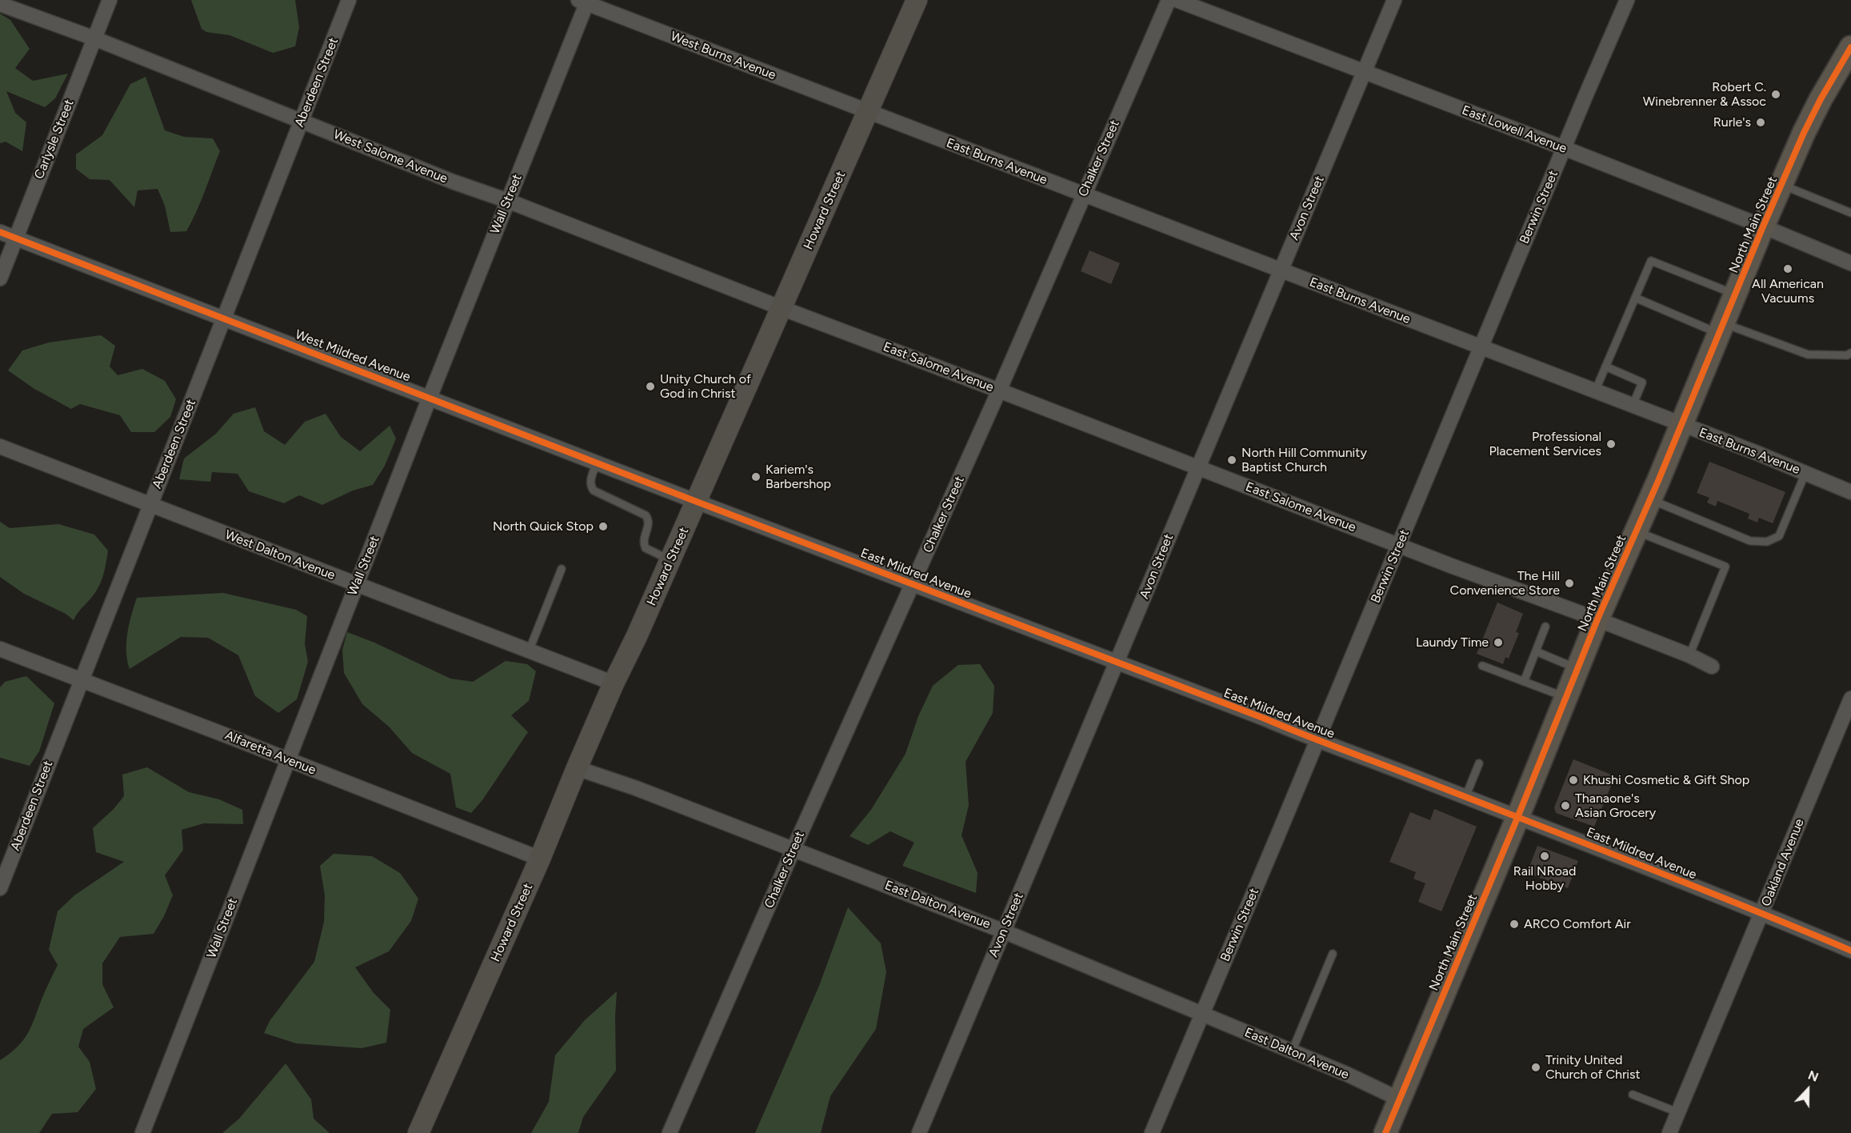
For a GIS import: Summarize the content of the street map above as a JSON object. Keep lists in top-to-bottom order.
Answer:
{
  "streets": {
    "main road": ["Howard Street", "North Main Street"],
    "street": [
      "West Burns Avenue",
      "Aberdeen Street",
      "East Lowell Avenue",
      "Carlysle Street",
      "West Salome Avenue",
      "Chalker Street",
      "East Burns Avenue",
      "Wall Street",
      "Berwin Street",
      "Avon Street",
      "West Mildred Avenue",
      "East Salome Avenue",
      "West Dalton Avenue",
      "East Mildred Avenue",
      "Alfaretta Avenue",
      "Oakland Avenue",
      "East Dalton Avenue"
    ]
  },
  "crossings": [
    ["West Burns Avenue", "East Burns Avenue"],
    ["West Burns Avenue", "Wall Street"],
    ["West Burns Avenue", "Howard Street"],
    ["Aberdeen Street", "West Salome Avenue"],
    ["Aberdeen Street", "West Mildred Avenue"],
    ["Aberdeen Street", "West Dalton Avenue"],
    ["Aberdeen Street", "Alfaretta Avenue"],
    ["East Lowell Avenue", "Berwin Street"],
    ["East Lowell Avenue", "Avon Street"],
    ["East Lowell Avenue", "North Main Street"],
    ["Carlysle Street", "West Salome Avenue"],
    ["Carlysle Street", "West Mildred Avenue"],
    ["West Salome Avenue", "Wall Street"],
    ["West Salome Avenue", "Howard Street"],
    ["West Salome Avenue", "East Salome Avenue"],
    ["Chalker Street", "East Burns Avenue"],
    ["Chalker Street", "East Salome Avenue"],
    ["Chalker Street", "East Mildred Avenue"],
    ["Chalker Street", "East Dalton Avenue"],
    ["East Burns Avenue", "Berwin Street"],
    ["East Burns Avenue", "Avon Street"],
    ["East Burns Avenue", "Howard Street"],
    ["East Burns Avenue", "North Main Street"],
    ["Wall Street", "West Mildred Avenue"],
    ["Wall Street", "West Dalton Avenue"],
    ["Wall Street", "Alfaretta Avenue"],
    ["Berwin Street", "East Salome Avenue"],
    ["Berwin Street", "East Mildred Avenue"],
    ["Berwin Street", "East Dalton Avenue"],
    ["Avon Street", "East Salome Avenue"],
    ["Avon Street", "East Mildred Avenue"],
    ["Avon Street", "East Dalton Avenue"],
    ["Howard Street", "West Mildred Avenue"],
    ["Howard Street", "East Salome Avenue"],
    ["Howard Street", "West Dalton Avenue"],
    ["Howard Street", "East Mildred Avenue"],
    ["Howard Street", "Alfaretta Avenue"],
    ["Howard Street", "East Dalton Avenue"],
    ["North Main Street", "East Salome Avenue"],
    ["North Main Street", "East Mildred Avenue"],
    ["North Main Street", "East Dalton Avenue"],
    ["West Mildred Avenue", "East Mildred Avenue"],
    ["East Mildred Avenue", "Oakland Avenue"]
  ],
  "places": [
    "Robert C. Winebrenner & Assoc",
    "Rurle's",
    "All American Vacuums",
    "Unity Church of God in Christ",
    "Professional Placement Services",
    "North Hill Community Baptist Church",
    "Kariem's Barbershop",
    "North Quick Stop",
    "The Hill Convenience Store",
    "Laundy Time",
    "Khushi Cosmetic & Gift Shop",
    "Thanaone's Asian Grocery",
    "Rail NRoad Hobby",
    "ARCO Comfort Air",
    "Trinity United Church of Christ"
  ],
  "north": "top"
}
